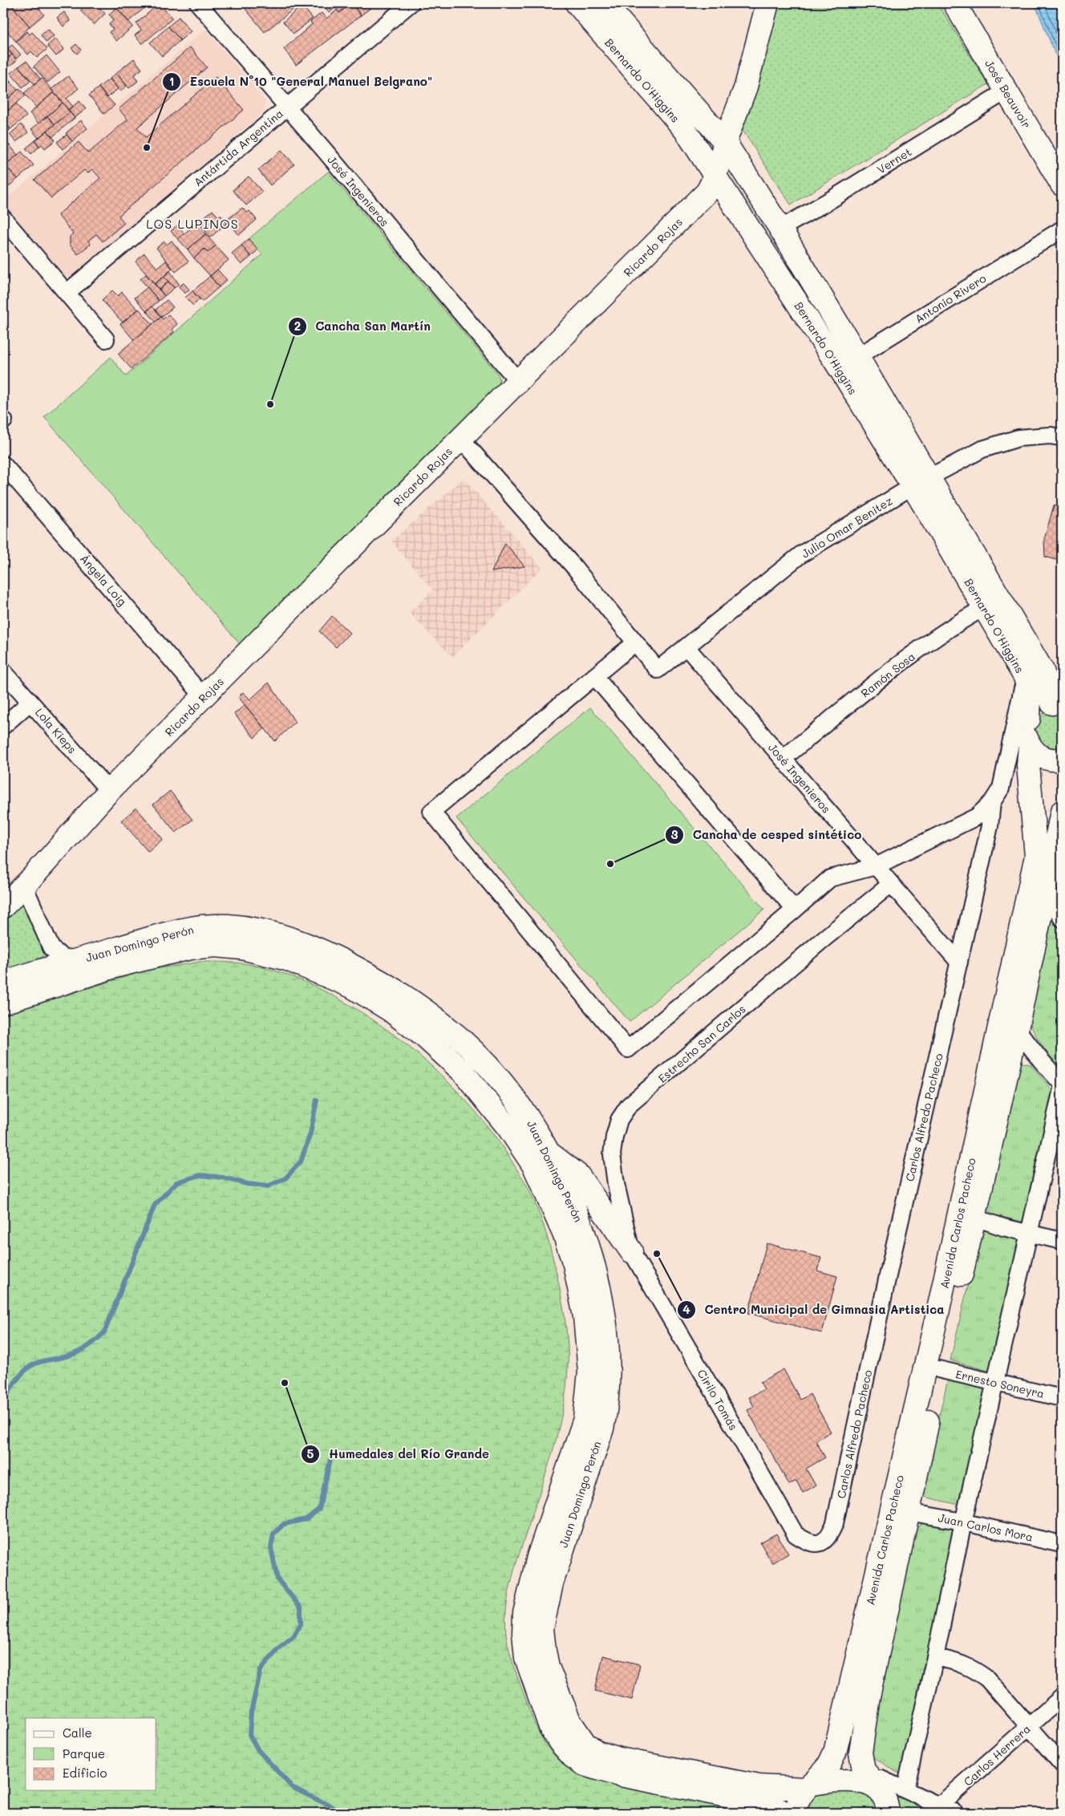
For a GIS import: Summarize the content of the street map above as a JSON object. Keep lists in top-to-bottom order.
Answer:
{
  "streets": {
    "main road": [
      "Bernardo O'Higgins",
      "José Beauvoir",
      "Ricardo Rojas",
      "Juan Domingo Perón",
      "Avenida Carlos Pacheco"
    ],
    "street": [
      "Antártida Argentina",
      "Vernet",
      "José Ingenieros",
      "Antonio Rivero",
      "Julio Omar Benitez",
      "Ángela Loig",
      "Ramón Sosa",
      "Lola Kieps",
      "Estrecho San Carlos",
      "Carlos Alfredo Pacheco",
      "Ernesto Soneyra",
      "Cirilo Tomás",
      "Juan Carlos Mora",
      "Carlos Herrera"
    ]
  },
  "crossings": [
    ["Bernardo O'Higgins", "Vernet"],
    ["Bernardo O'Higgins", "Ricardo Rojas"],
    ["Bernardo O'Higgins", "Antonio Rivero"],
    ["Bernardo O'Higgins", "Julio Omar Benitez"],
    ["Bernardo O'Higgins", "Ramón Sosa"],
    ["Bernardo O'Higgins", "Carlos Alfredo Pacheco"],
    ["Bernardo O'Higgins", "Avenida Carlos Pacheco"],
    ["José Beauvoir", "Vernet"],
    ["Antártida Argentina", "José Ingenieros"],
    ["José Ingenieros", "Ricardo Rojas"],
    ["José Ingenieros", "Julio Omar Benitez"],
    ["José Ingenieros", "Ramón Sosa"],
    ["José Ingenieros", "Estrecho San Carlos"],
    ["José Ingenieros", "Carlos Alfredo Pacheco"],
    ["Ricardo Rojas", "Ángela Loig"],
    ["Ricardo Rojas", "Lola Kieps"],
    ["Juan Domingo Perón", "Avenida Carlos Pacheco"],
    ["Estrecho San Carlos", "Cirilo Tomás"],
    ["Carlos Alfredo Pacheco", "Avenida Carlos Pacheco"],
    ["Carlos Alfredo Pacheco", "Cirilo Tomás"],
    ["Avenida Carlos Pacheco", "Ernesto Soneyra"],
    ["Avenida Carlos Pacheco", "Juan Carlos Mora"]
  ],
  "districts": ["LOS LUPINOS"],
  "places": [
    "Escuela N°10 \"General Manuel Belgrano\"",
    "Cancha San Martín",
    "Cancha de cesped sintético",
    "Centro Municipal de Gimnasia Artistica",
    "Humedales del Río Grande"
  ],
  "legend": ["Calle", "Parque", "Edificio"]
}
